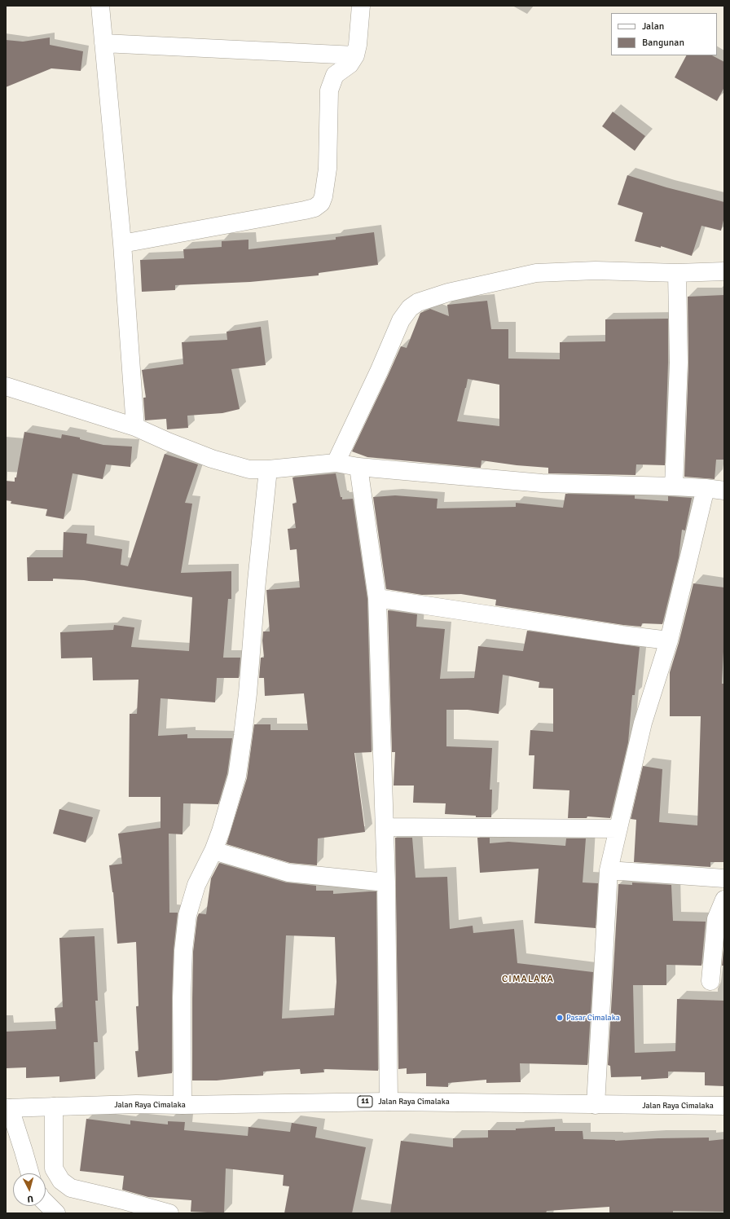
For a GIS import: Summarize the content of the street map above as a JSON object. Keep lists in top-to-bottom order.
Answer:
{
  "streets": {
    "main road": ["11", "Jalan Raya Cimalaka"]
  },
  "districts": ["CIMALAKA"],
  "places": ["Pasar Cimalaka"],
  "legend": ["Jalan", "Bangunan"],
  "north": "bottom"
}
